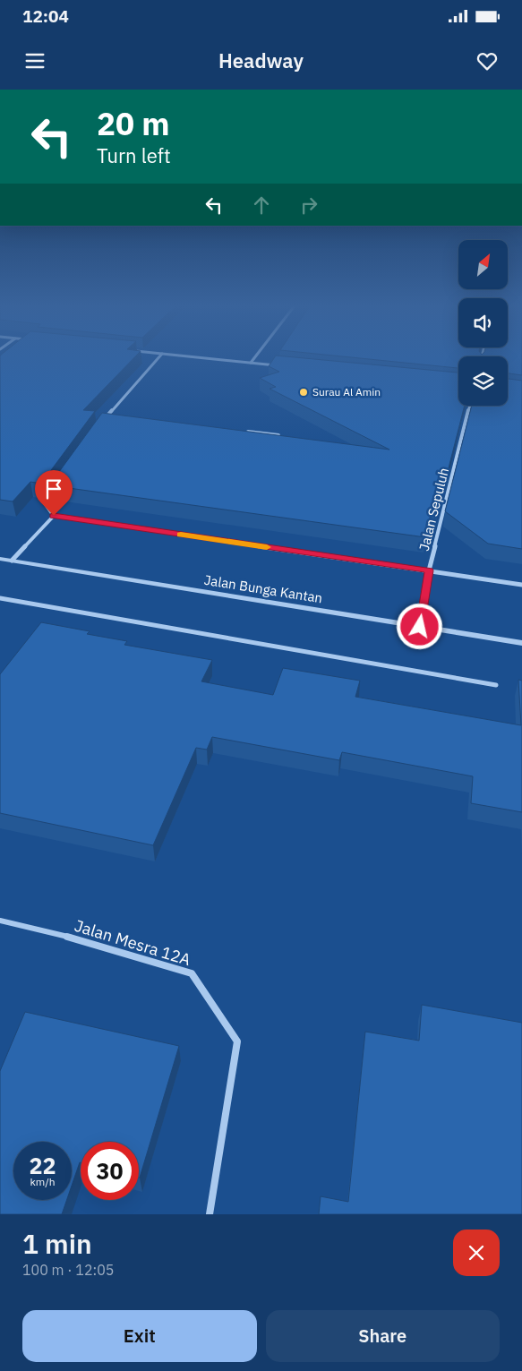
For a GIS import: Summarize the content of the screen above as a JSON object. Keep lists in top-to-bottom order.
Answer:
{
  "streets": {
    "street": ["Jalan Sepuluh", "Jalan Bunga Kantan", "Jalan Mesra 12A"]
  },
  "crossings": [
    ["Jalan Sepuluh", "Jalan Bunga Kantan"]
  ],
  "places": ["Surau Al Amin"],
  "north": "top right",
  "page": {
    "status": "12:04",
    "header": "Headway",
    "turn": ["20 m", "Turn left"],
    "speed": "22 km/h",
    "limit": "30",
    "heading": ["1 min", "100 m · 12:05"],
    "buttons": ["Exit", "Share"]
  }
}
